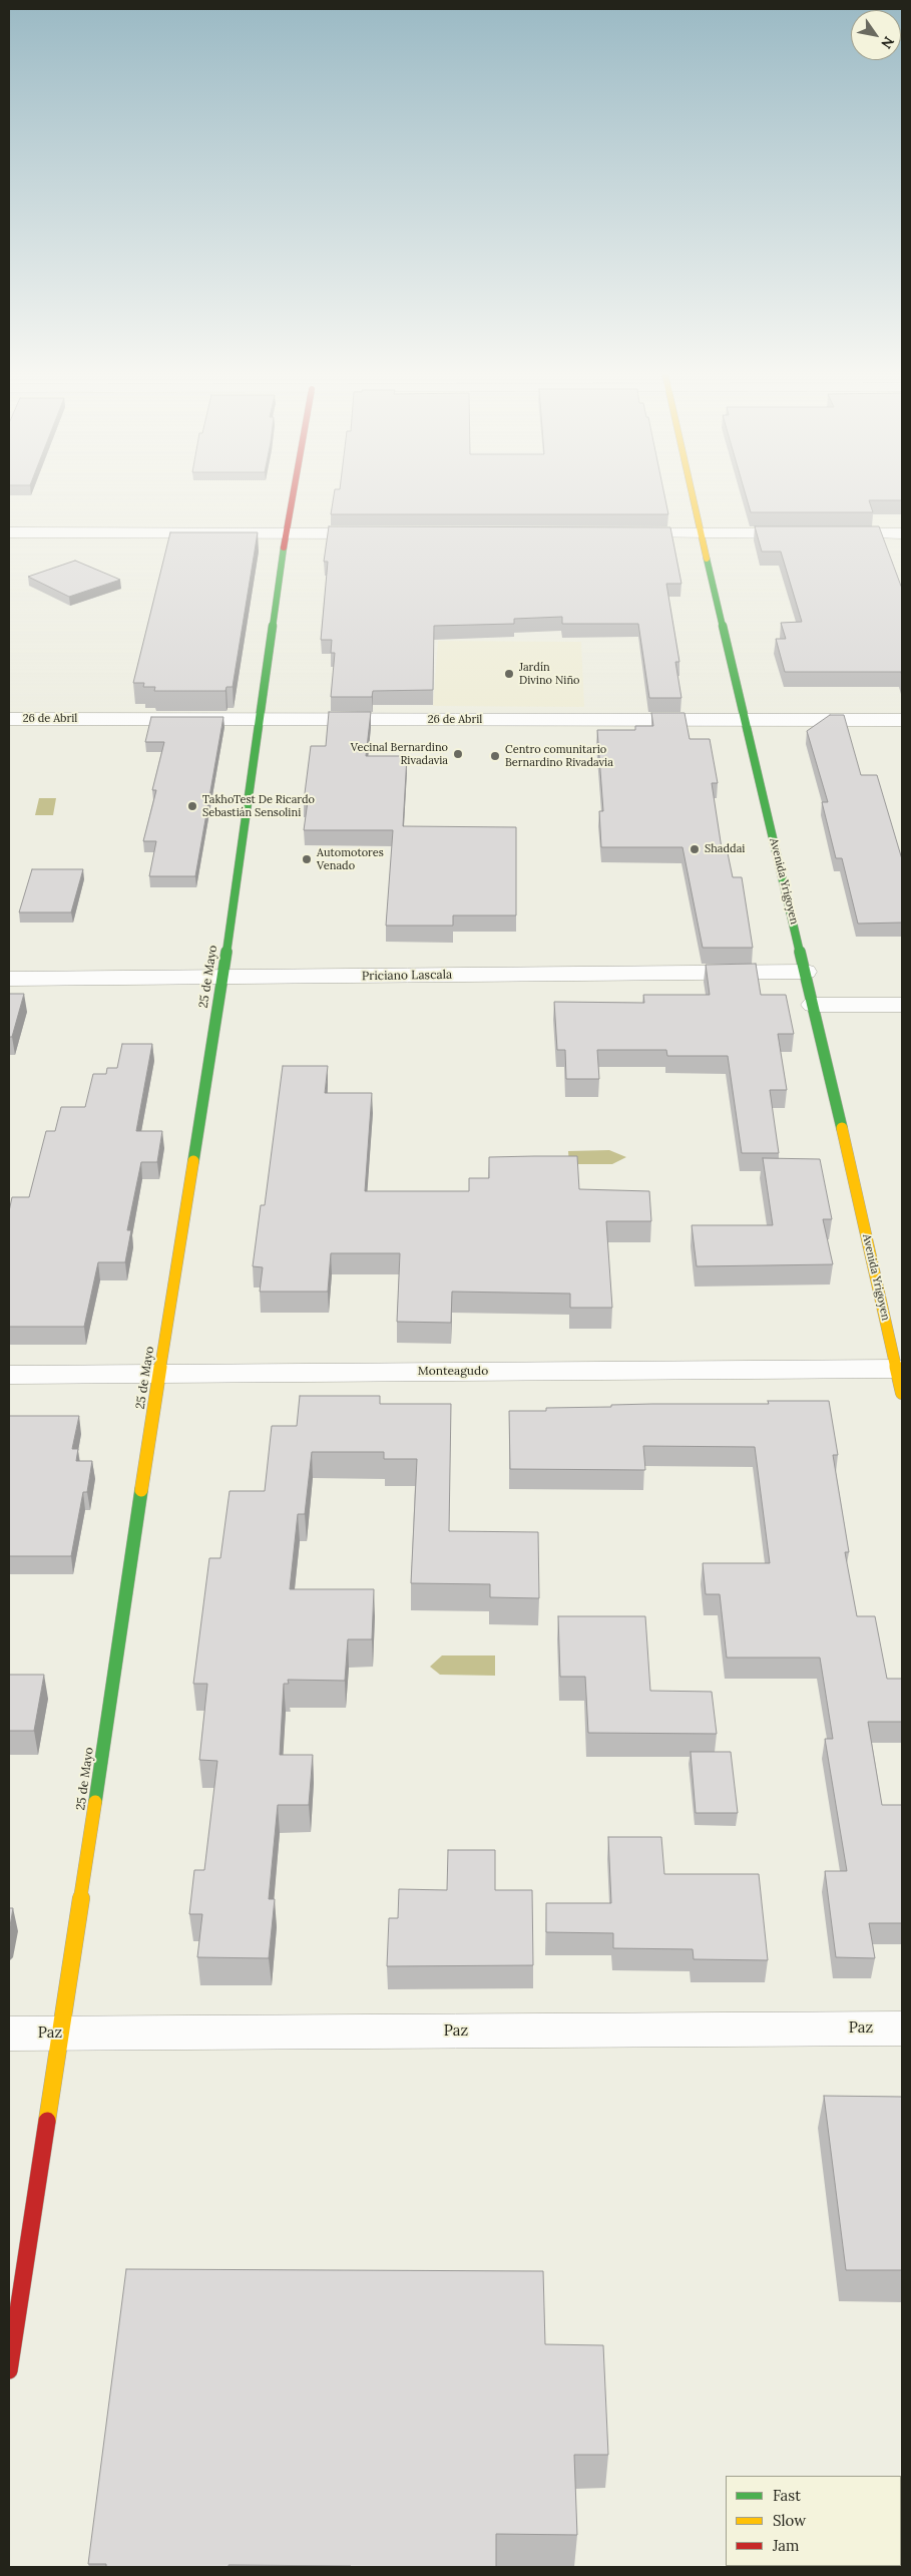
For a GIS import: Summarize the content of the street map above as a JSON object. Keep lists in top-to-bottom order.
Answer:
{
  "streets": {
    "street": [
      "26 de Abril",
      "Avenida Yrigoyen",
      "Priciano Lascala",
      "25 de Mayo",
      "Monteagudo",
      "Paz"
    ]
  },
  "crossings": [
    ["26 de Abril", "Avenida Yrigoyen"],
    ["26 de Abril", "25 de Mayo"],
    ["Avenida Yrigoyen", "Priciano Lascala"],
    ["Avenida Yrigoyen", "Monteagudo"],
    ["Priciano Lascala", "25 de Mayo"],
    ["25 de Mayo", "Monteagudo"],
    ["25 de Mayo", "Paz"]
  ],
  "places": [
    "Jardín Divino Niño",
    "Vecinal Bernardino Rivadavia",
    "Centro comunitario Bernardino Rivadavia",
    "TakhoTest De Ricardo Sebastián Sensolini",
    "Shaddai",
    "Automotores Venado"
  ],
  "legend": ["Fast", "Slow", "Jam"],
  "north": "bottom right"
}
